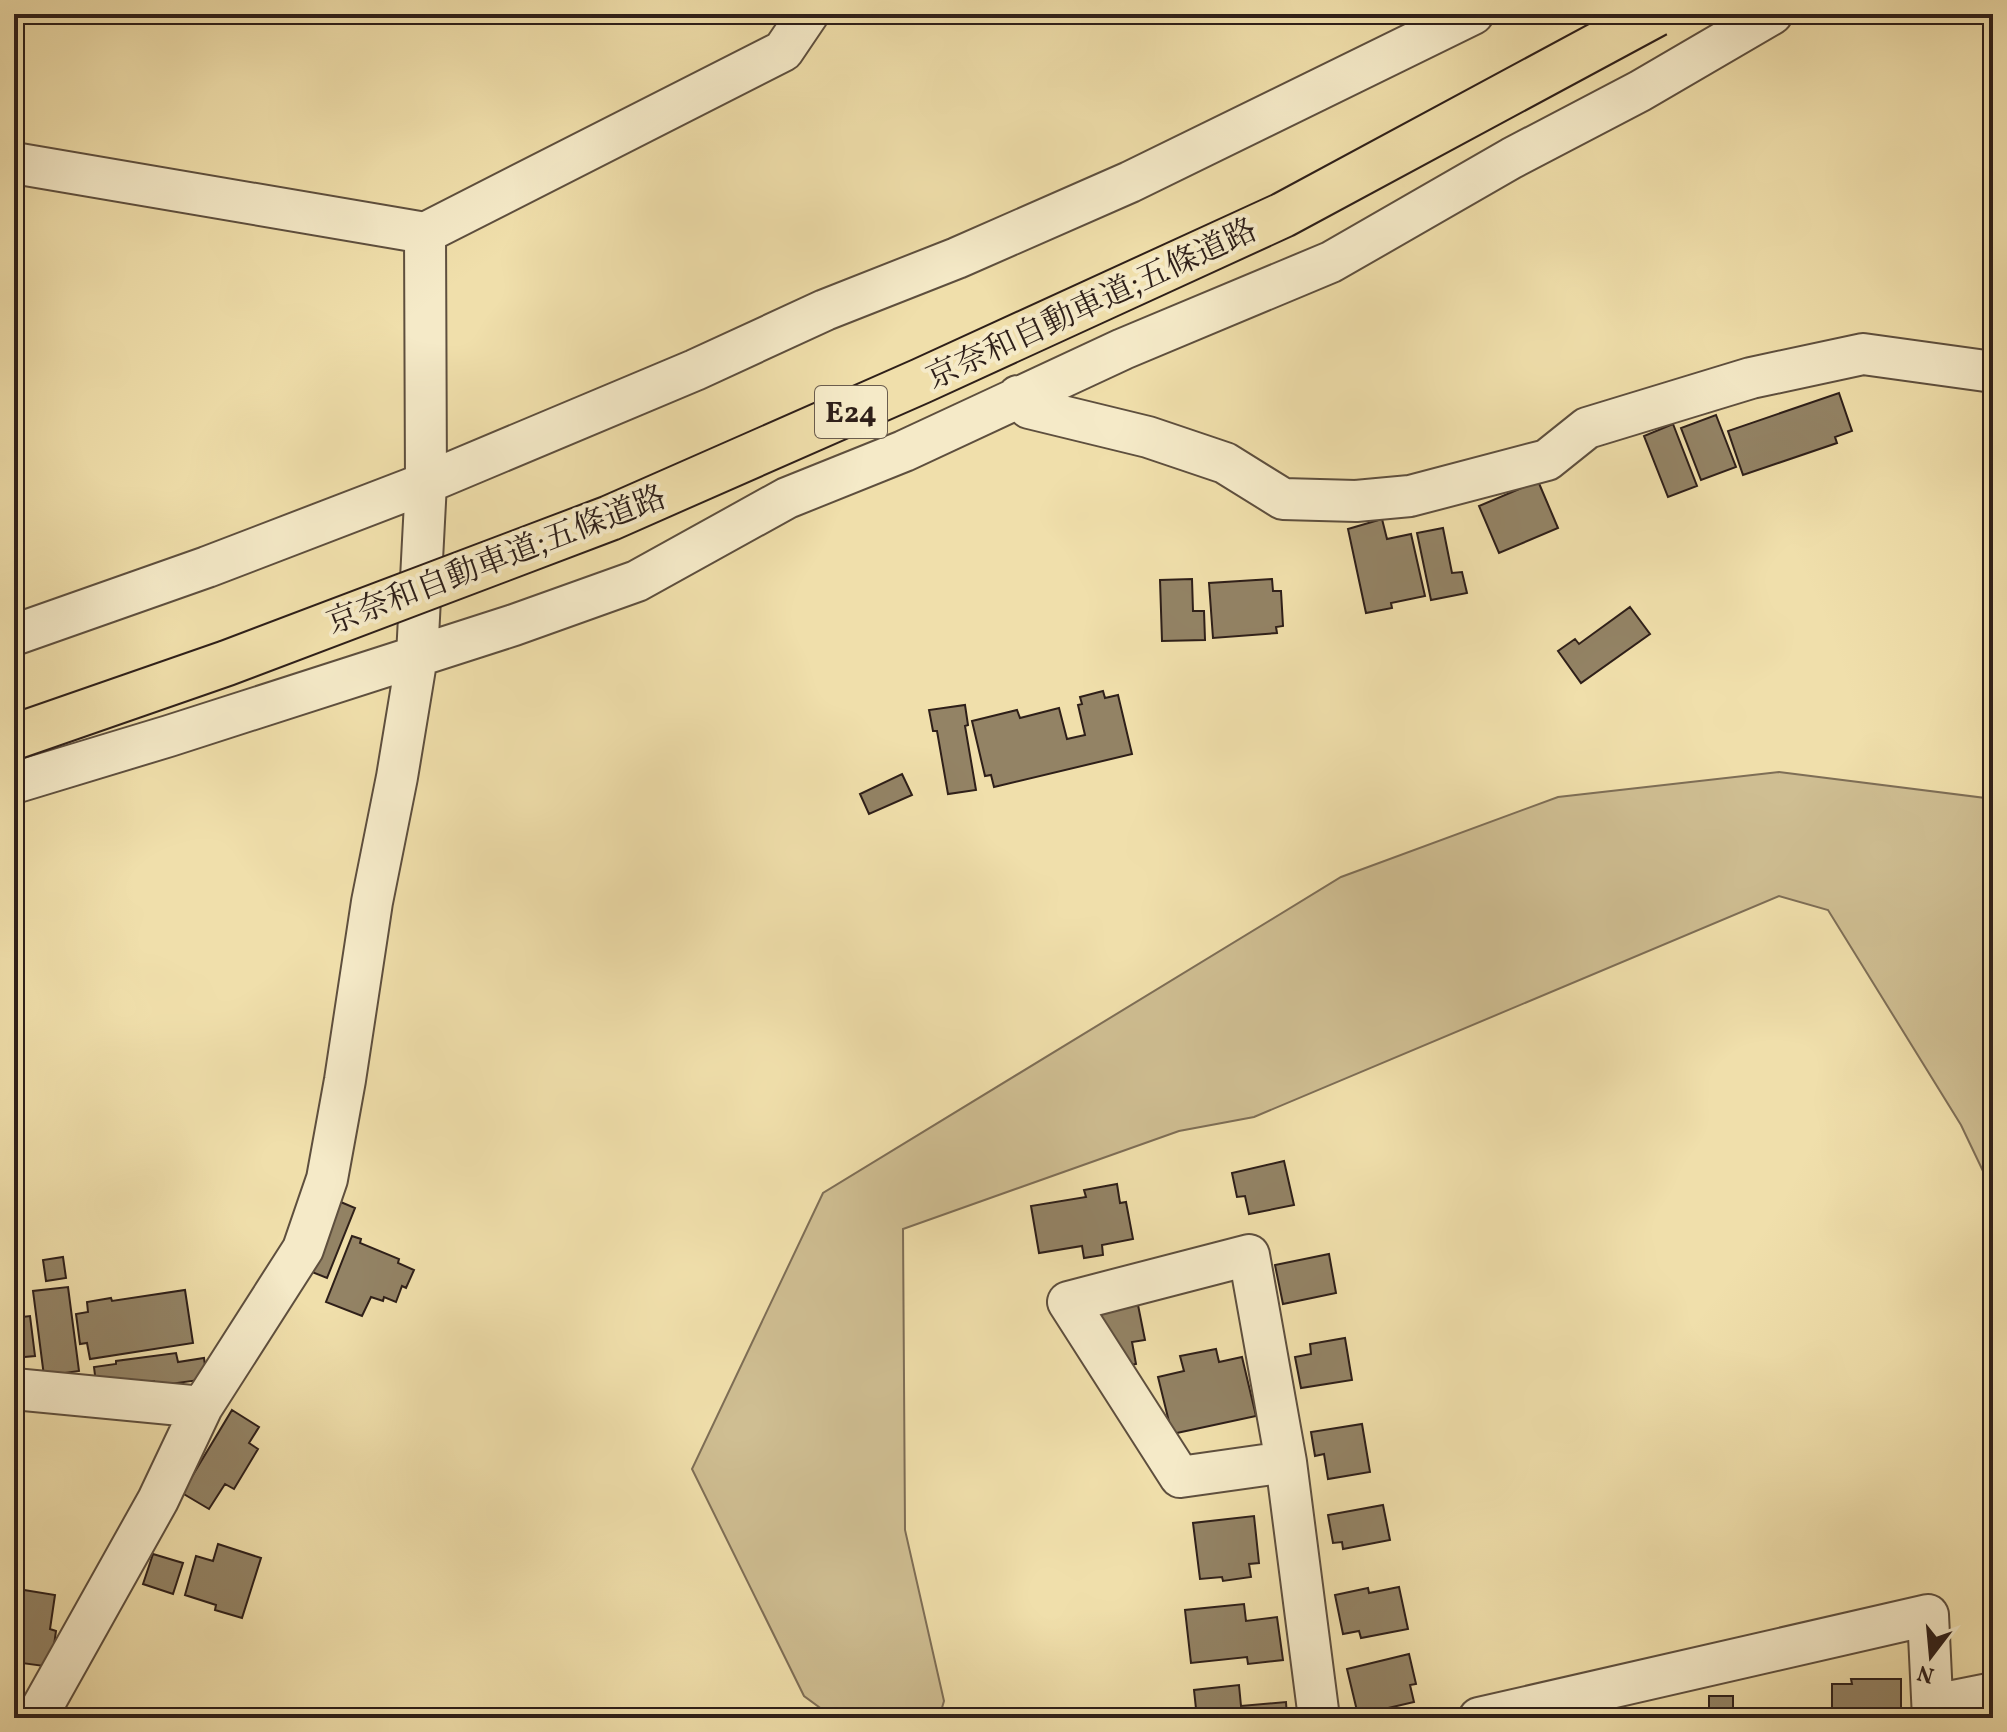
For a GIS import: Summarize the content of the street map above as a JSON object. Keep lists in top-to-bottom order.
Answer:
{
  "streets": {
    "highway": ["京奈和自動車道;五條道路", "E24"]
  },
  "north": "bottom"
}
